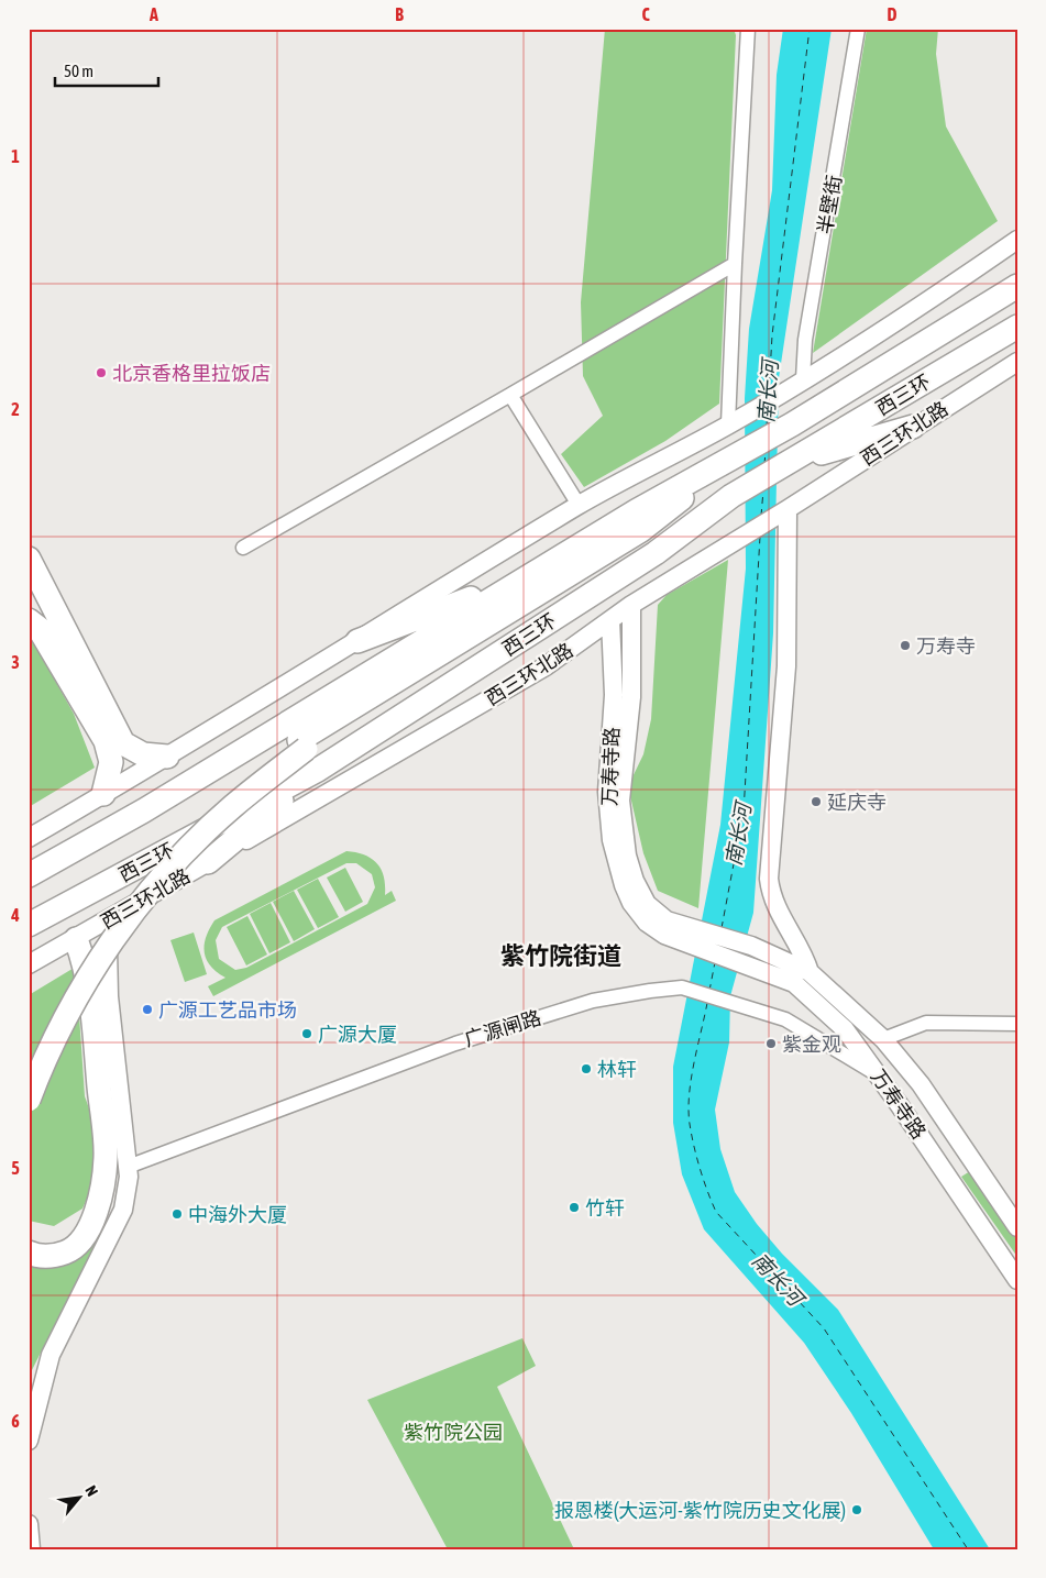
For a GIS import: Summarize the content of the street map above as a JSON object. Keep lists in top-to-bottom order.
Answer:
{
  "streets": {
    "highway": ["西三环"],
    "street": [
      "半壁街",
      "西三环北路",
      "万寿寺路",
      "广源闸路"
    ]
  },
  "crossings": [
    ["西三环北路", "万寿寺路"],
    ["万寿寺路", "广源闸路"]
  ],
  "districts": ["紫竹院街道"],
  "water": ["南长河"],
  "parks": ["紫竹院公园"],
  "places": [
    "北京香格里拉饭店",
    "万寿寺",
    "延庆寺",
    "广源工艺品市场",
    "广源大厦",
    "紫金观",
    "林轩",
    "竹轩",
    "中海外大厦",
    "报恩楼(大运河-紫竹院历史文化展)"
  ],
  "scale_bar": "50 m",
  "north": "top right",
  "grid": {
    "columns": [
      "A",
      "B",
      "C",
      "D"
    ],
    "rows": [
      "1",
      "2",
      "3",
      "4",
      "5",
      "6"
    ]
  }
}
